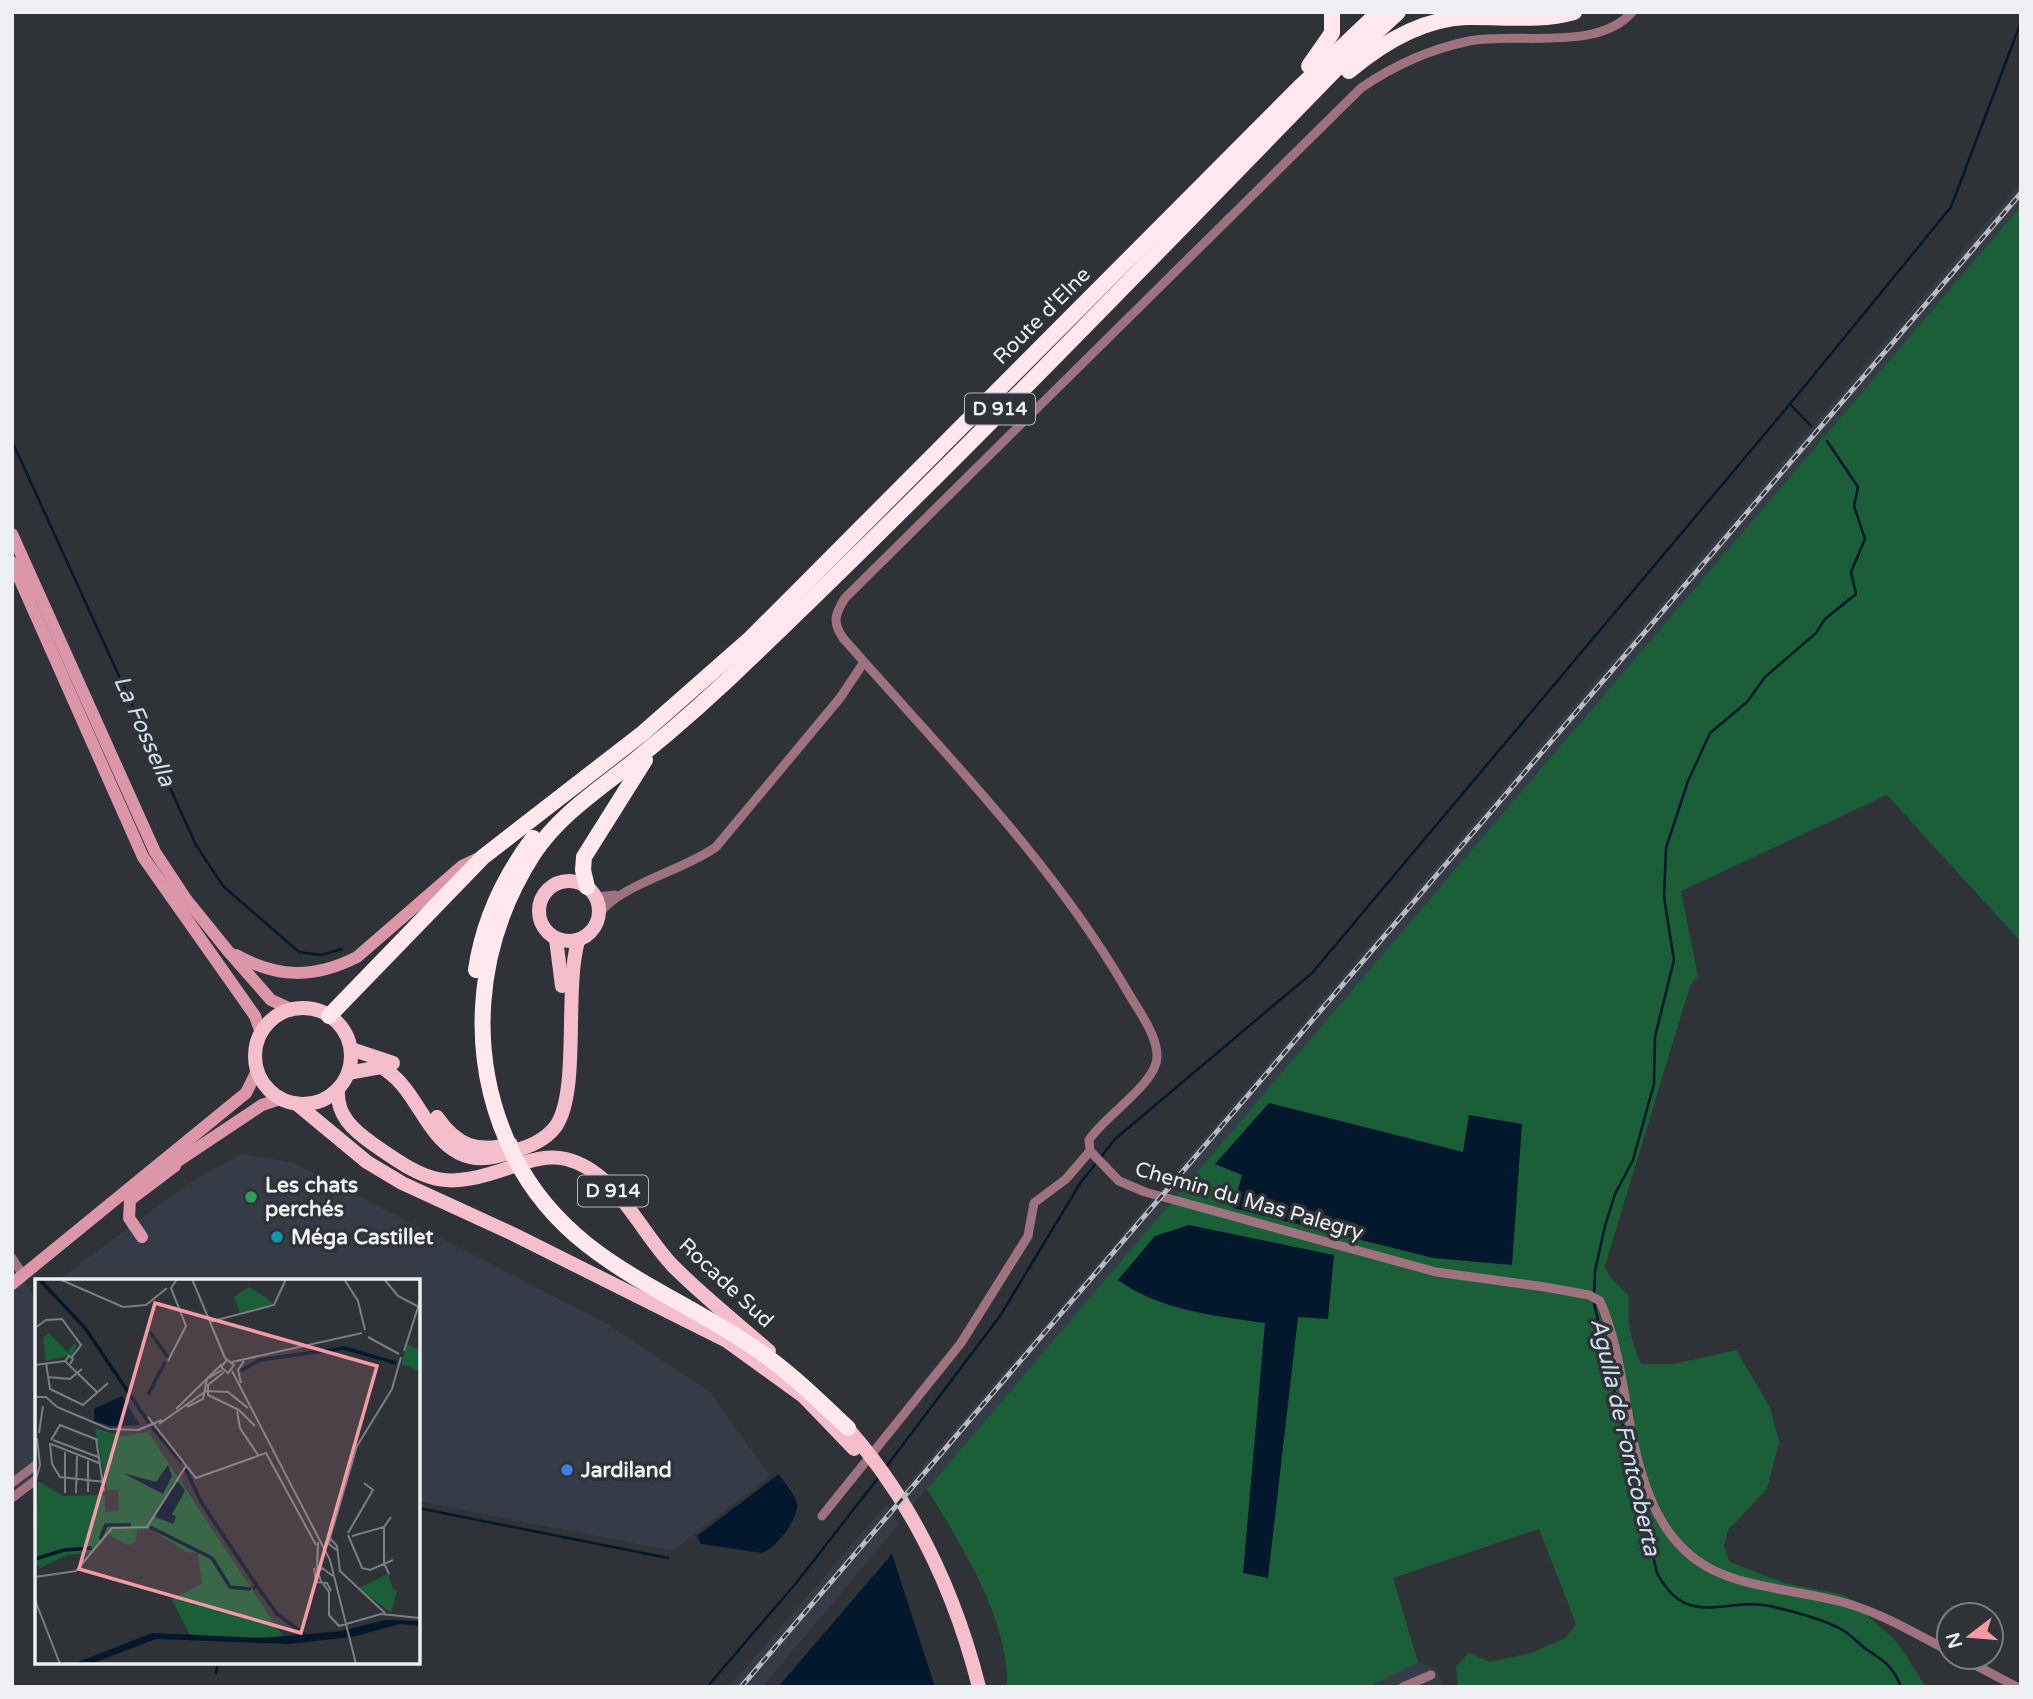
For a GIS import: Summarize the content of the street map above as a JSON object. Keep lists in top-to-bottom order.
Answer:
{
  "streets": {
    "highway": ["Route d'Elne", "D 914"],
    "main road": ["Rocade Sud"],
    "street": ["Chemin du Mas Palegry"]
  },
  "crossings": [
    ["Route d'Elne", "D 914"],
    ["D 914", "Rocade Sud"]
  ],
  "water": ["La Fossella", "Agulla de Fontcoberta"],
  "places": ["Les chats perchés", "Méga Castillet", "Jardiland"],
  "north": "left"
}
